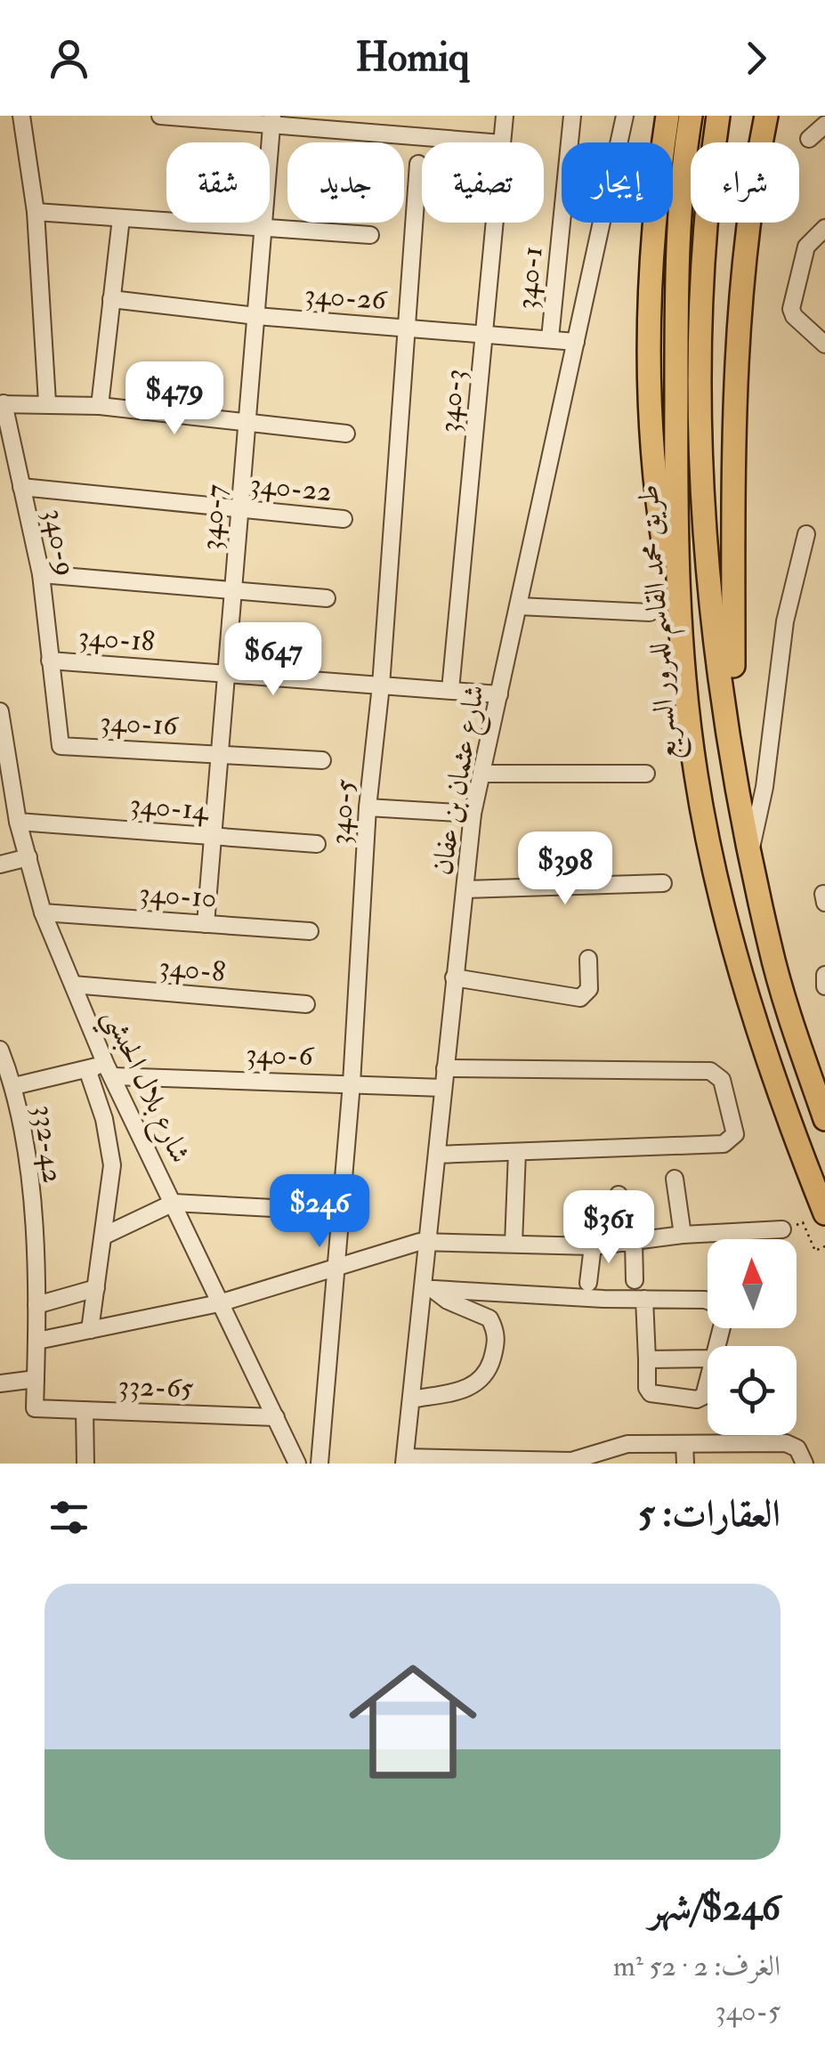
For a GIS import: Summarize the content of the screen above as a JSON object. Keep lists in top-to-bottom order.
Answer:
{
  "streets": {
    "highway": ["طريق محمد القاسم للمرور السريع"],
    "street": [
      "340-1",
      "340-26",
      "340-3",
      "340-22",
      "340-7",
      "340-9",
      "340-18",
      "340-16",
      "شارع عثمان بن عفان",
      "340-14",
      "340-5",
      "340-10",
      "340-8",
      "340-6",
      "شارع بلال الحبشي",
      "332-42",
      "332-65"
    ]
  },
  "crossings": [
    ["340-1", "340-26"],
    ["340-26", "340-3"],
    ["340-26", "340-7"],
    ["340-26", "شارع عثمان بن عفان"],
    ["340-26", "340-5"],
    ["340-3", "340-18"],
    ["340-22", "340-7"],
    ["340-22", "340-9"],
    ["340-7", "340-18"],
    ["340-7", "340-16"],
    ["340-7", "340-14"],
    ["340-7", "340-10"],
    ["340-9", "340-18"],
    ["340-9", "340-16"],
    ["340-18", "شارع عثمان بن عفان"],
    ["340-18", "340-5"],
    ["شارع عثمان بن عفان", "340-6"],
    ["340-14", "شارع بلال الحبشي"],
    ["340-5", "340-6"],
    ["340-10", "شارع بلال الحبشي"],
    ["340-8", "شارع بلال الحبشي"],
    ["340-6", "شارع بلال الحبشي"],
    ["340-6", "332-42"],
    ["شارع بلال الحبشي", "332-65"],
    ["332-42", "332-65"]
  ],
  "north": "top",
  "page": {
    "header": "Homiq",
    "chip": [
      "شراء",
      "إيجار",
      "تصفية",
      "جديد",
      "شقة"
    ],
    "price": [
      "$479",
      "$647",
      "$398",
      "$246",
      "$361"
    ],
    "heading": "العقارات: 5",
    "list": [
      {
        "name": "$246/شهر",
        "note": "الغرف: 2 · 52 m² · 340-5"
      }
    ]
  }
}
